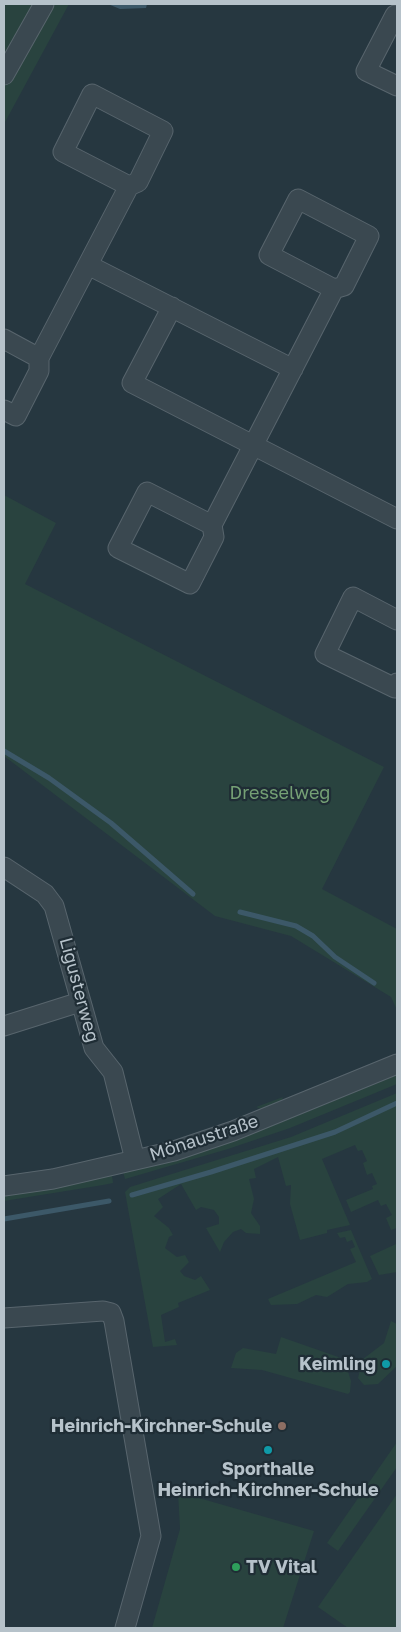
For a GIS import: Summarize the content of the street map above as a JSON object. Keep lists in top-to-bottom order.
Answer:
{
  "streets": {
    "street": ["Ligusterweg", "Mönaustraße"]
  },
  "crossings": [
    ["Ligusterweg", "Mönaustraße"]
  ],
  "parks": ["Dresselweg"],
  "places": [
    "Keimling",
    "Heinrich-Kirchner-Schule",
    "Sporthalle Heinrich-Kirchner-Schule",
    "TV Vital"
  ]
}
